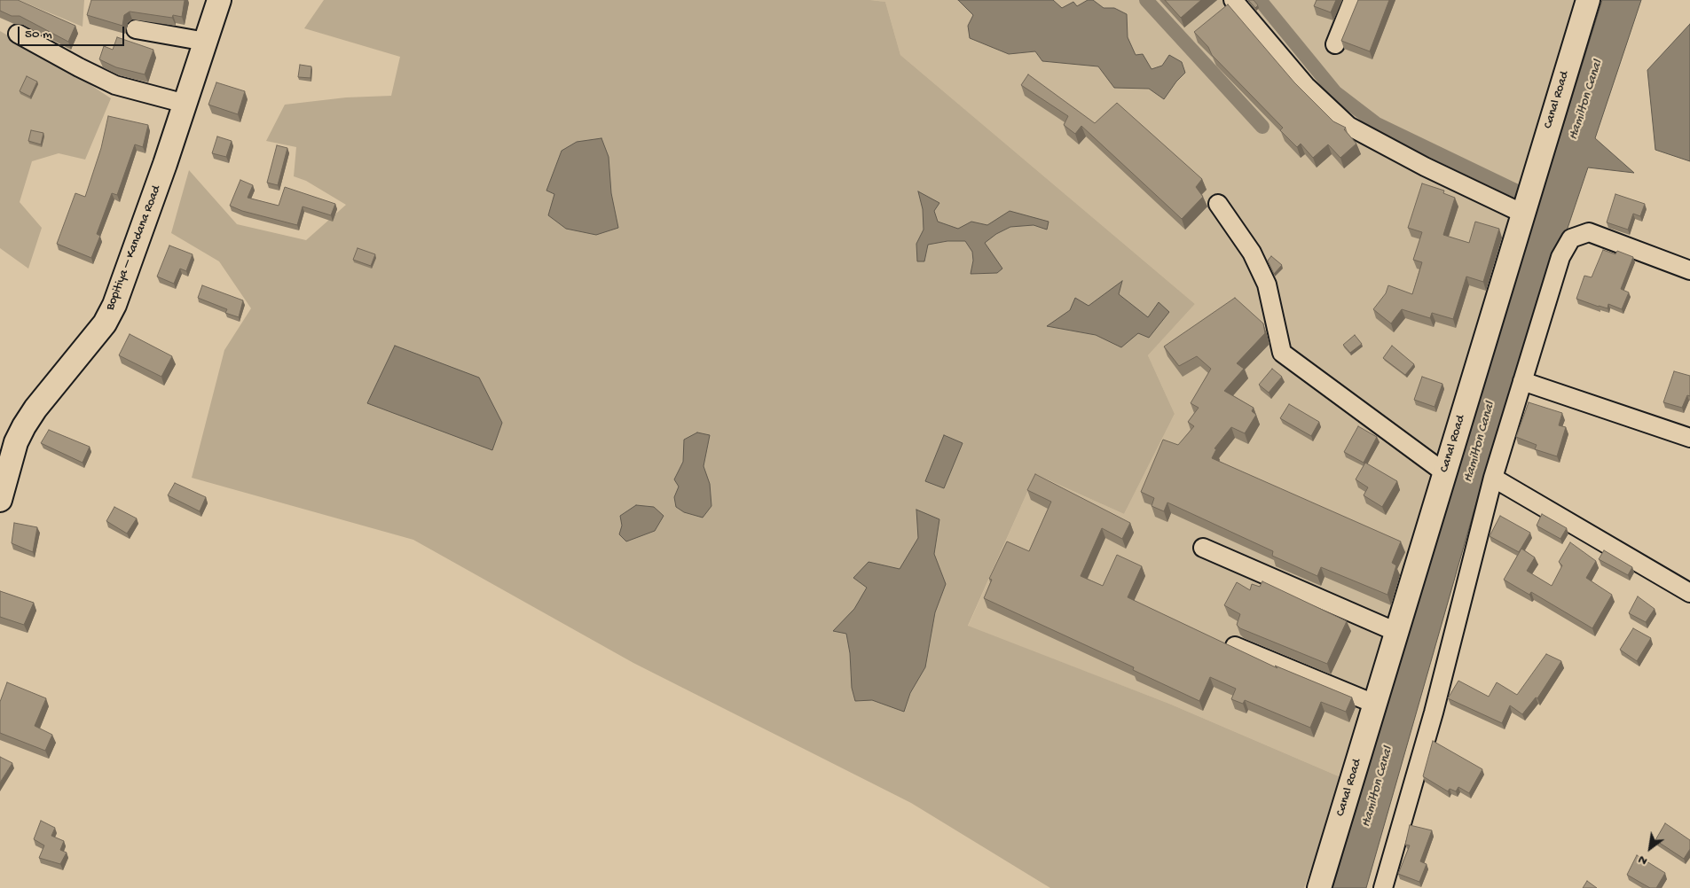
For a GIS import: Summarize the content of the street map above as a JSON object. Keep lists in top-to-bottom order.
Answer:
{
  "streets": {
    "main road": ["Canal Road", "Bopitiya – Kandana Road"]
  },
  "water": ["Hamilton Canal"],
  "scale_bar": "50 m",
  "north": "bottom left"
}
